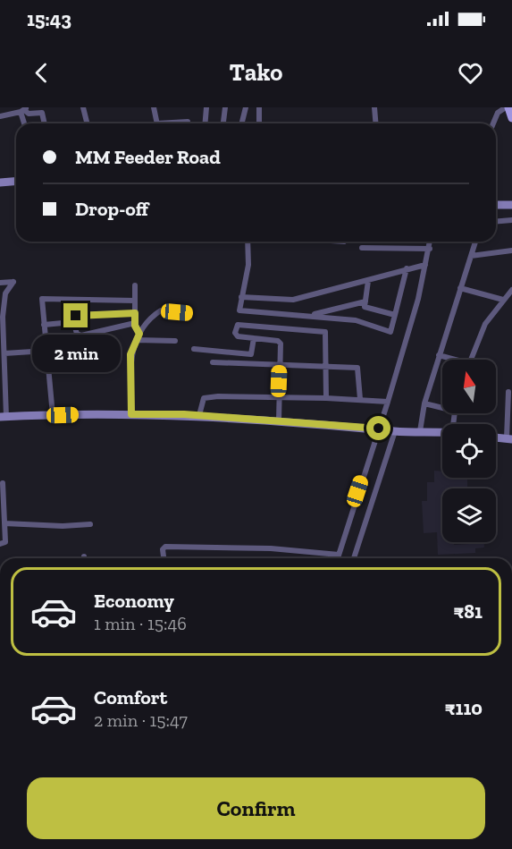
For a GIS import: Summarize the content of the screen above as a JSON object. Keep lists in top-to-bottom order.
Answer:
{
  "north": "top",
  "page": {
    "status": "15:43",
    "header": "Tako",
    "banner": ["MM Feeder Road", "Drop-off"],
    "bubble": "2 min",
    "list": [
      {
        "name": "Economy",
        "note": "1 min · 15:46",
        "value": "₹81"
      },
      {
        "name": "Comfort",
        "note": "2 min · 15:47",
        "value": "₹110"
      }
    ],
    "buttons": "Confirm"
  }
}
